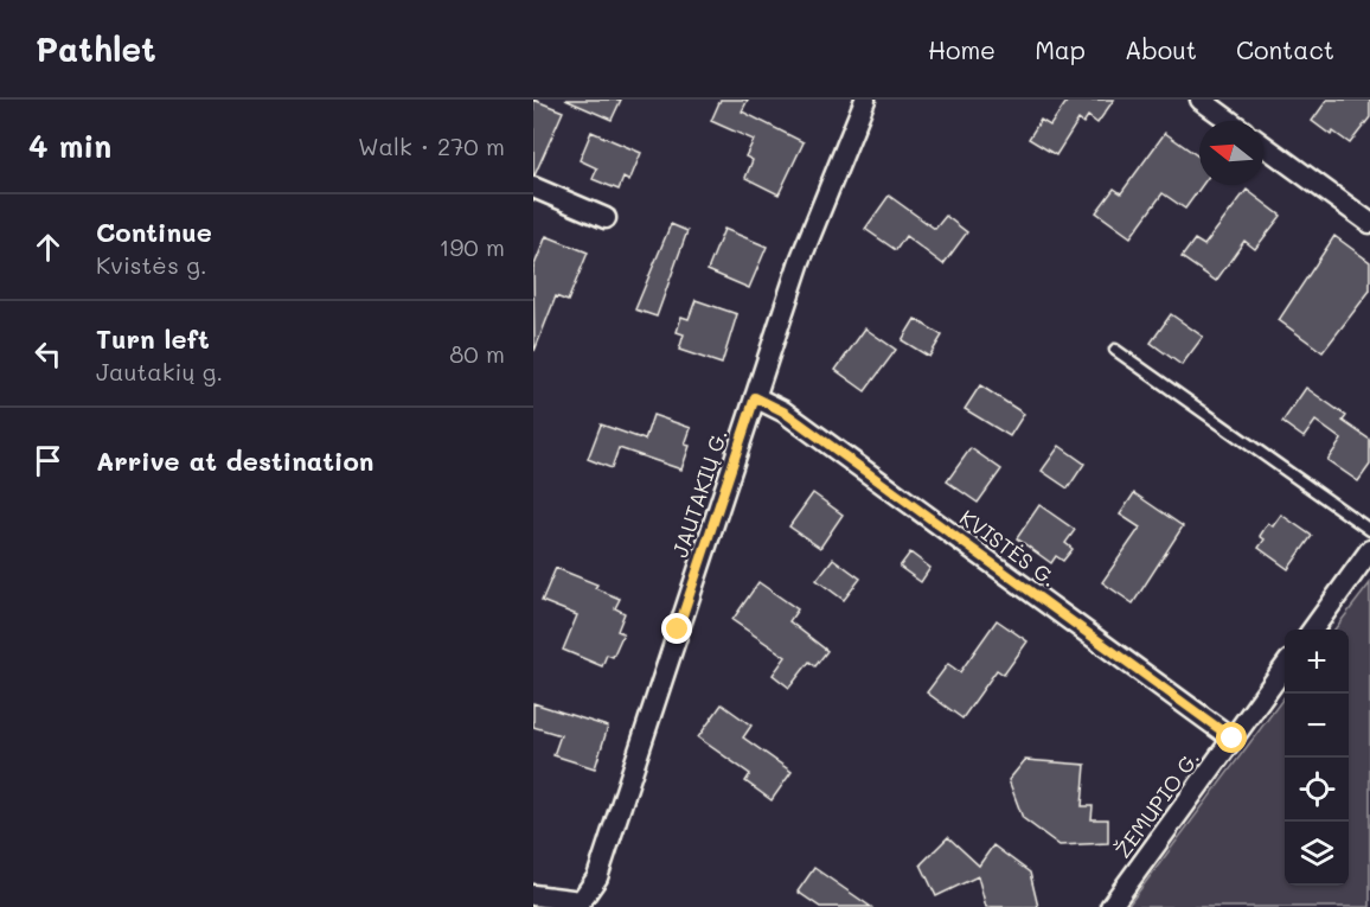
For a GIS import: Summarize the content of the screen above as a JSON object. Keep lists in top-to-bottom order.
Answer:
{
  "streets": {
    "street": ["JAUTAKIŲ G.", "KVISTĖS G.", "ŽEMUPIO G."]
  },
  "crossings": [
    ["JAUTAKIŲ G.", "KVISTĖS G."],
    ["KVISTĖS G.", "ŽEMUPIO G."]
  ],
  "north": "left",
  "page": {
    "header": "Pathlet",
    "nav": [
      "Home",
      "Map",
      "About",
      "Contact"
    ],
    "heading": ["4 min", "Walk · 270 m"],
    "list": [
      ["Continue", "Kvistės g.", "190 m"],
      ["Turn left", "Jautakių g.", "80 m"],
      "Arrive at destination"
    ],
    "map_buttons": ["+", "−"]
  }
}
